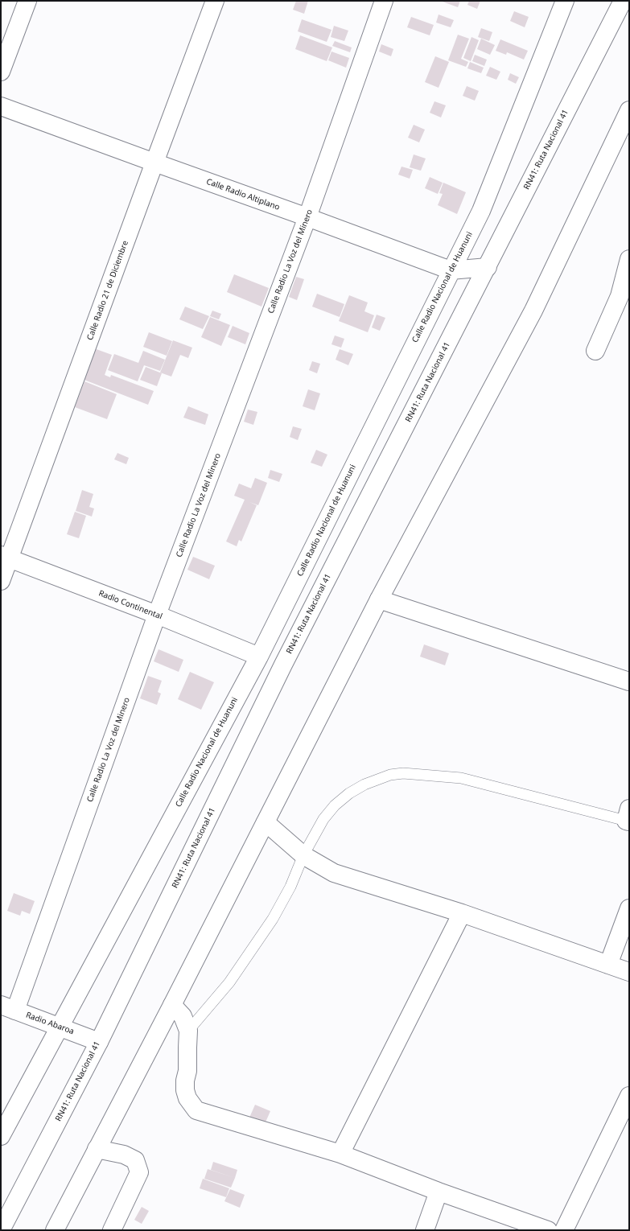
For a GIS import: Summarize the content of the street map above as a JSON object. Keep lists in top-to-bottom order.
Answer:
{
  "streets": {
    "street": [
      "RN41: Ruta Nacional 41",
      "Calle Radio Altiplano",
      "Calle Radio La Voz del Minero",
      "Calle Radio Nacional de Huanuni",
      "Calle Radio 21 de Diciembre",
      "Radio Continental",
      "Radio Abaroa"
    ]
  },
  "crossings": [
    ["RN41: Ruta Nacional 41", "Calle Radio Altiplano"],
    ["RN41: Ruta Nacional 41", "Radio Abaroa"],
    ["Calle Radio Altiplano", "Calle Radio La Voz del Minero"],
    ["Calle Radio Altiplano", "Calle Radio Nacional de Huanuni"],
    ["Calle Radio Altiplano", "Calle Radio 21 de Diciembre"],
    ["Calle Radio La Voz del Minero", "Radio Continental"],
    ["Calle Radio La Voz del Minero", "Radio Abaroa"],
    ["Calle Radio Nacional de Huanuni", "Radio Continental"],
    ["Calle Radio Nacional de Huanuni", "Radio Abaroa"],
    ["Calle Radio 21 de Diciembre", "Radio Continental"]
  ]
}
